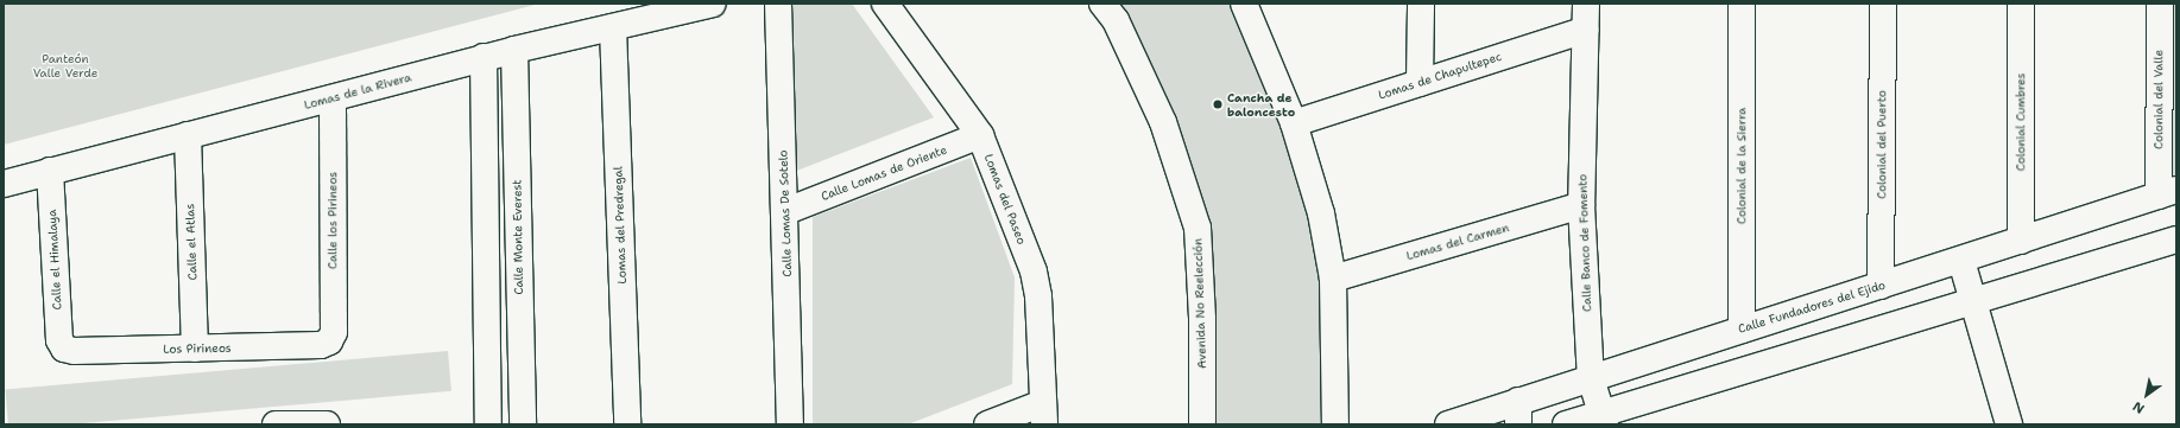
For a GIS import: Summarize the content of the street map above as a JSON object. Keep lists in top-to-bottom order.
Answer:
{
  "streets": {
    "street": [
      "Lomas de Chapultepec",
      "Lomas de la Rivera",
      "Colonial del Valle",
      "Colonial Cumbres",
      "Colonial del Puerto",
      "Colonial de la Sierra",
      "Calle Lomas de Oriente",
      "Lomas del Paseo",
      "Calle Lomas De Sotelo",
      "Calle los Pirineos",
      "Lomas del Predregal",
      "Calle Monte Everest",
      "Calle el Atlas",
      "Lomas del Carmen",
      "Calle Banco de Fomento",
      "Calle el Himalaya",
      "Avenida No Reelección",
      "Calle Fundadores del Ejido",
      "Los Pirineos"
    ]
  },
  "crossings": [
    ["Lomas de Chapultepec", "Calle Banco de Fomento"],
    ["Lomas de la Rivera", "Calle los Pirineos"],
    ["Lomas de la Rivera", "Lomas del Predregal"],
    ["Lomas de la Rivera", "Calle Monte Everest"],
    ["Lomas de la Rivera", "Calle el Atlas"],
    ["Lomas de la Rivera", "Calle el Himalaya"],
    ["Colonial del Valle", "Calle Fundadores del Ejido"],
    ["Colonial Cumbres", "Calle Fundadores del Ejido"],
    ["Colonial del Puerto", "Calle Fundadores del Ejido"],
    ["Colonial de la Sierra", "Calle Fundadores del Ejido"],
    ["Calle Lomas de Oriente", "Lomas del Paseo"],
    ["Calle Lomas de Oriente", "Calle Lomas De Sotelo"],
    ["Calle los Pirineos", "Los Pirineos"],
    ["Calle el Atlas", "Los Pirineos"],
    ["Lomas del Carmen", "Calle Banco de Fomento"],
    ["Calle Banco de Fomento", "Calle Fundadores del Ejido"],
    ["Calle el Himalaya", "Los Pirineos"]
  ],
  "parks": ["Panteón Valle Verde"],
  "places": ["Cancha de baloncesto"],
  "north": "bottom left"
}
